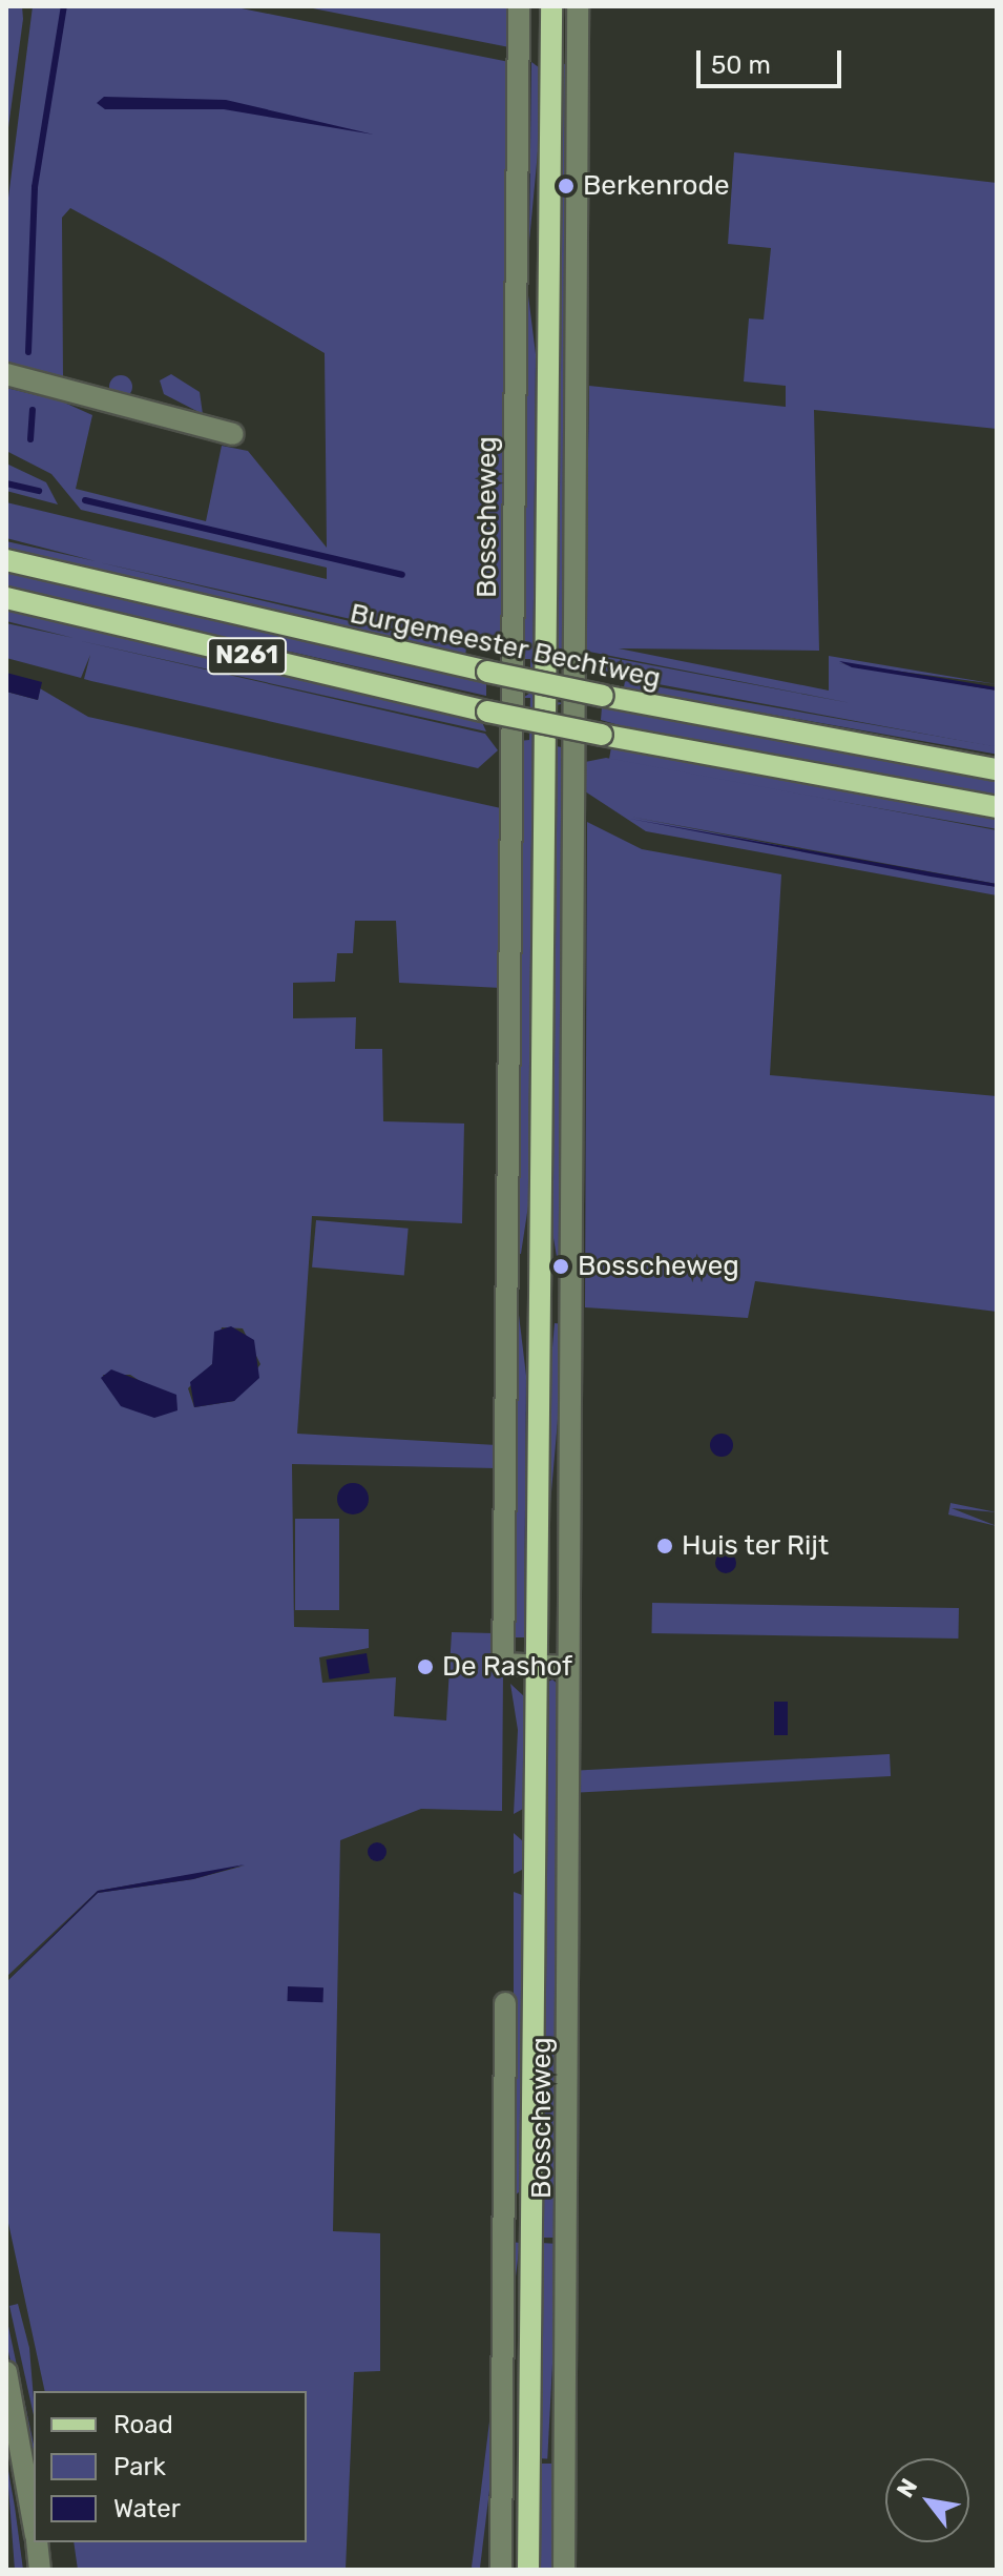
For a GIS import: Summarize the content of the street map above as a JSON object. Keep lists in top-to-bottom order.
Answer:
{
  "streets": {
    "main road": ["Bosscheweg", "Burgemeester Bechtweg", "N261"]
  },
  "places": [
    "Berkenrode",
    "Bosscheweg",
    "Huis ter Rijt",
    "De Rashof"
  ],
  "legend": ["Road", "Park", "Water"],
  "scale_bar": "50 m",
  "north": "top left"
}
